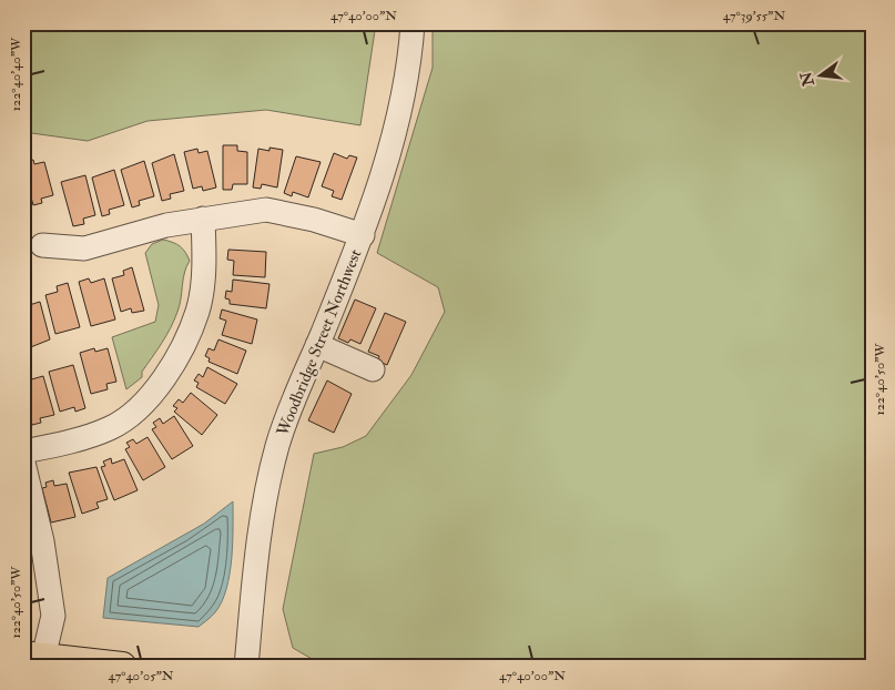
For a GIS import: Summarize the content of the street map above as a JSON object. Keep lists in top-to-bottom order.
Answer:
{
  "streets": {
    "street": ["Woodbridge Street Northwest"]
  },
  "north": "left",
  "coordinates": [
    "47°40'00\"N",
    "47°39'55\"N",
    "122°40'40\"W",
    "122°40'50\"W",
    "47°40'05\"N"
  ]
}
